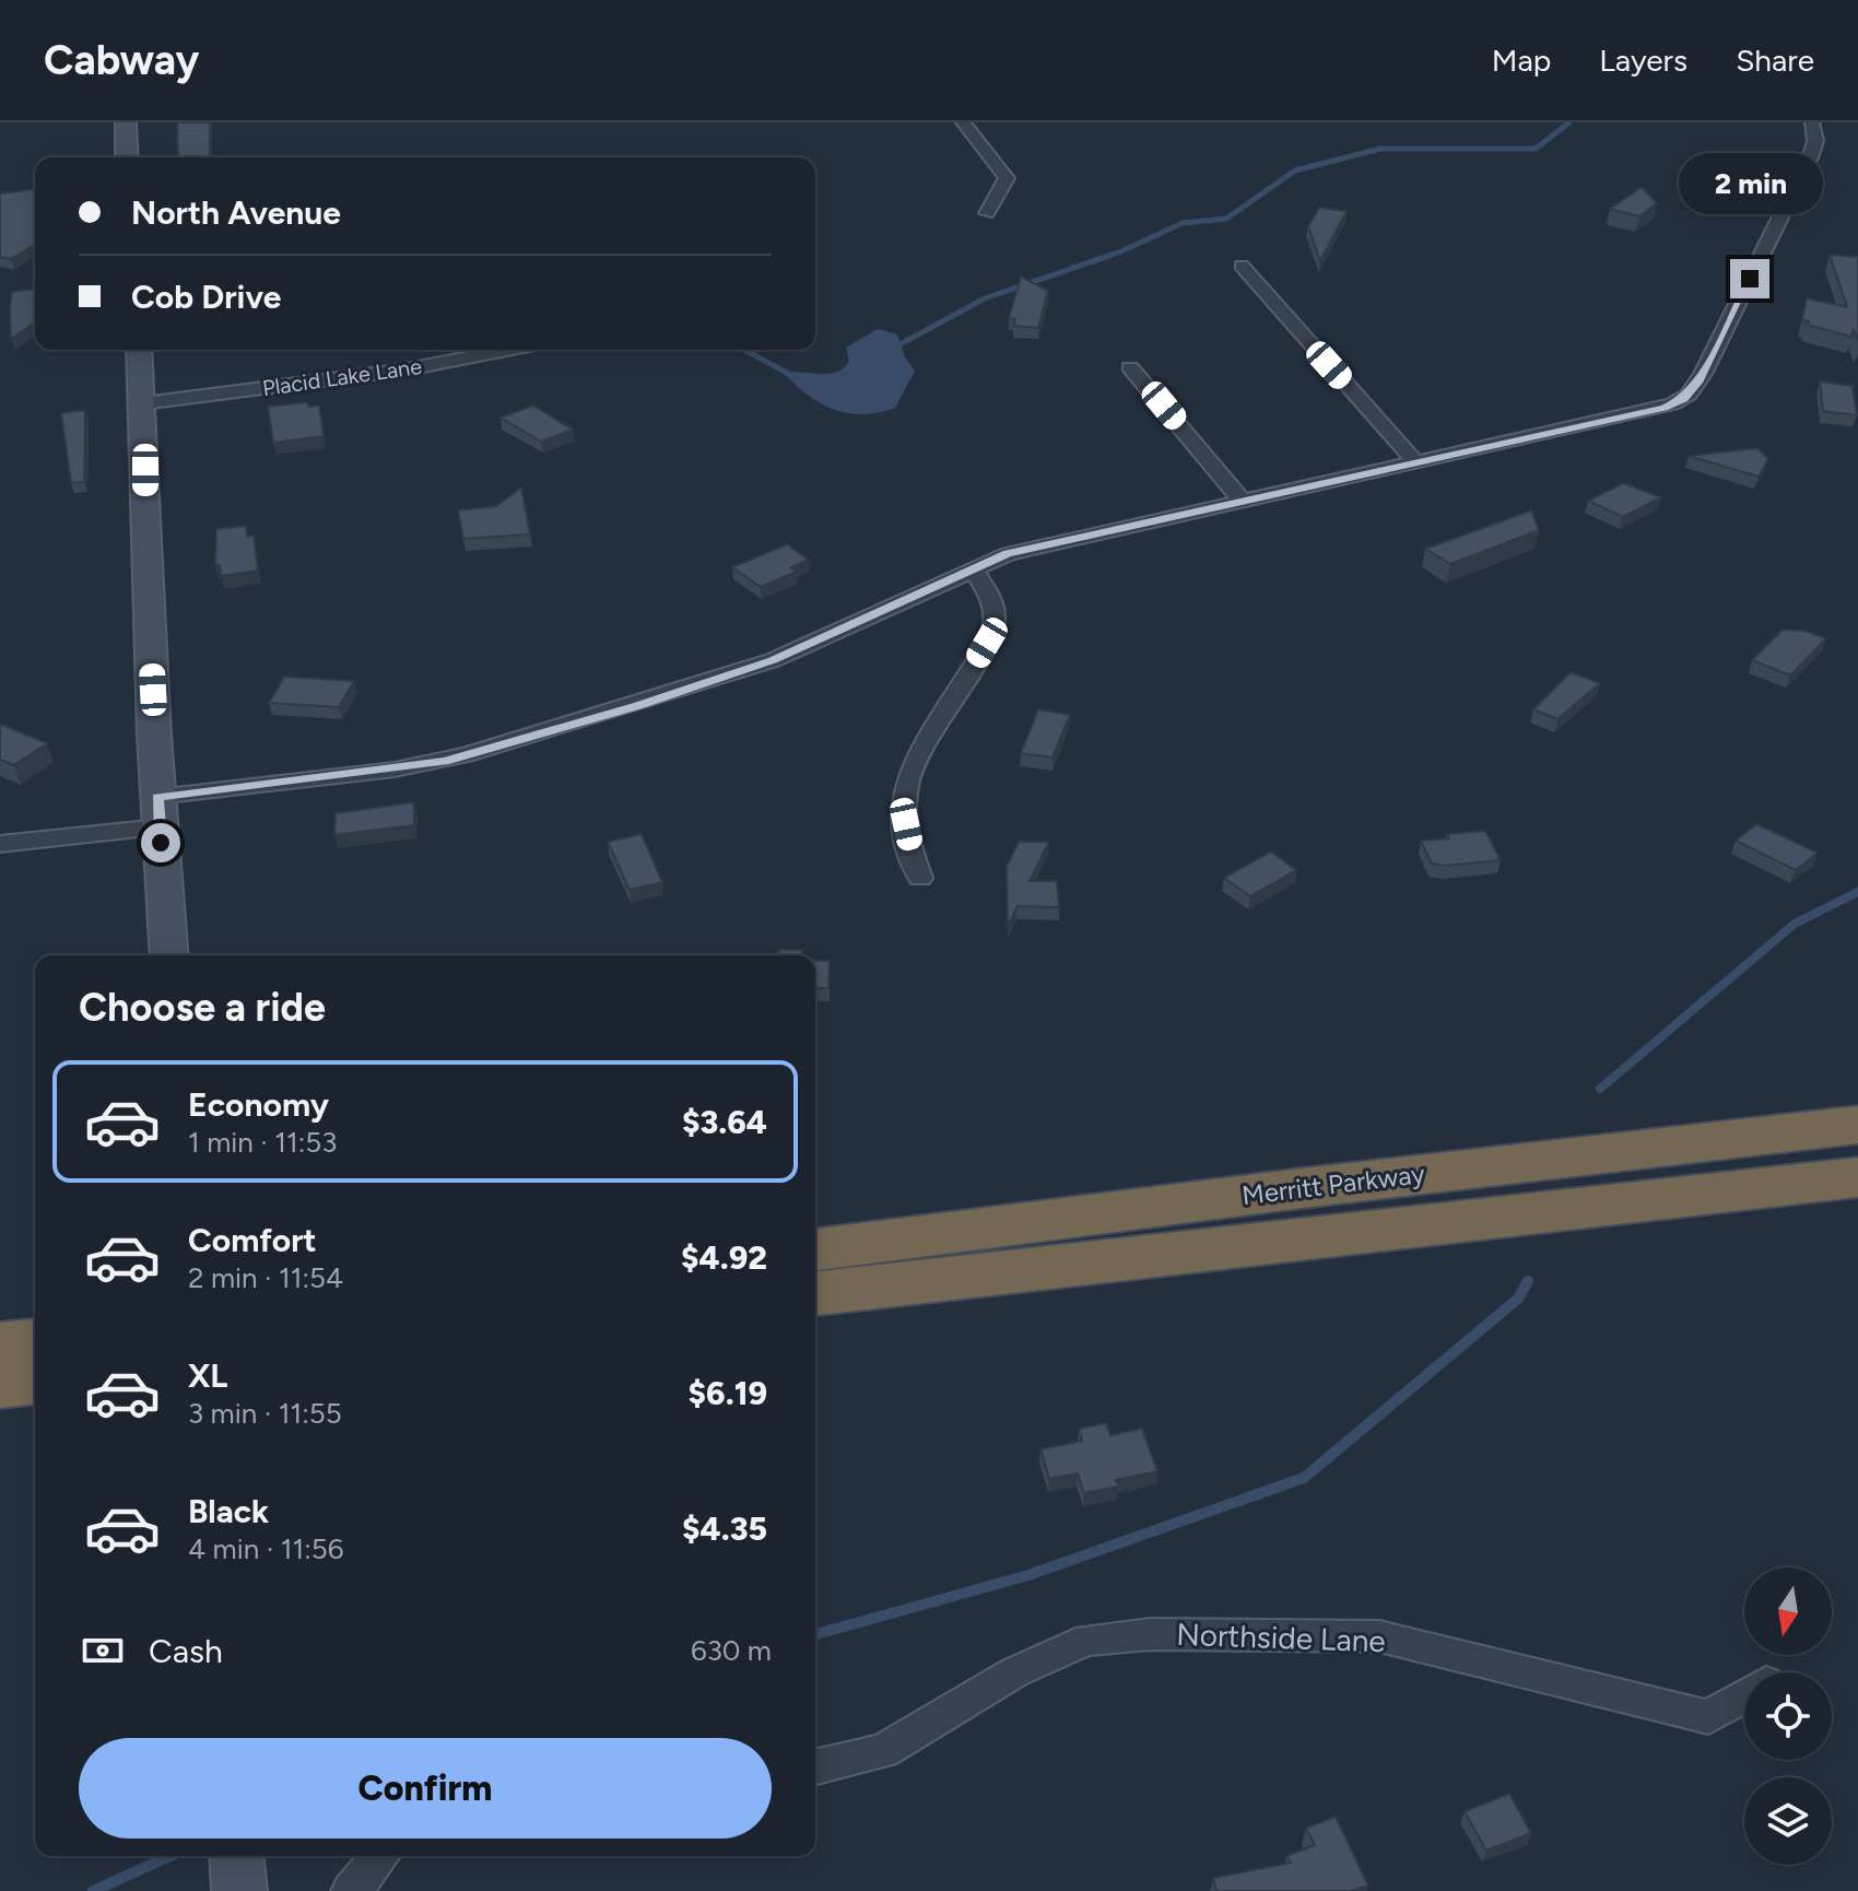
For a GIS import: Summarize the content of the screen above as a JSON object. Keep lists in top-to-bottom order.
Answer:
{
  "streets": {
    "highway": ["Merritt Parkway"],
    "street": ["Placid Lake Lane", "Northside Lane"]
  },
  "north": "bottom",
  "page": {
    "header": "Cabway",
    "nav": ["Map", "Layers", "Share"],
    "bubble": "2 min",
    "banner": ["North Avenue", "Cob Drive"],
    "heading": "Choose a ride",
    "list": [
      {
        "name": "Economy",
        "note": "1 min · 11:53",
        "value": "$3.64"
      },
      {
        "name": "Comfort",
        "note": "2 min · 11:54",
        "value": "$4.92"
      },
      {
        "name": "XL",
        "note": "3 min · 11:55",
        "value": "$6.19"
      },
      {
        "name": "Black",
        "note": "4 min · 11:56",
        "value": "$4.35"
      }
    ],
    "pay": ["Cash", "630 m"],
    "buttons": "Confirm"
  }
}
